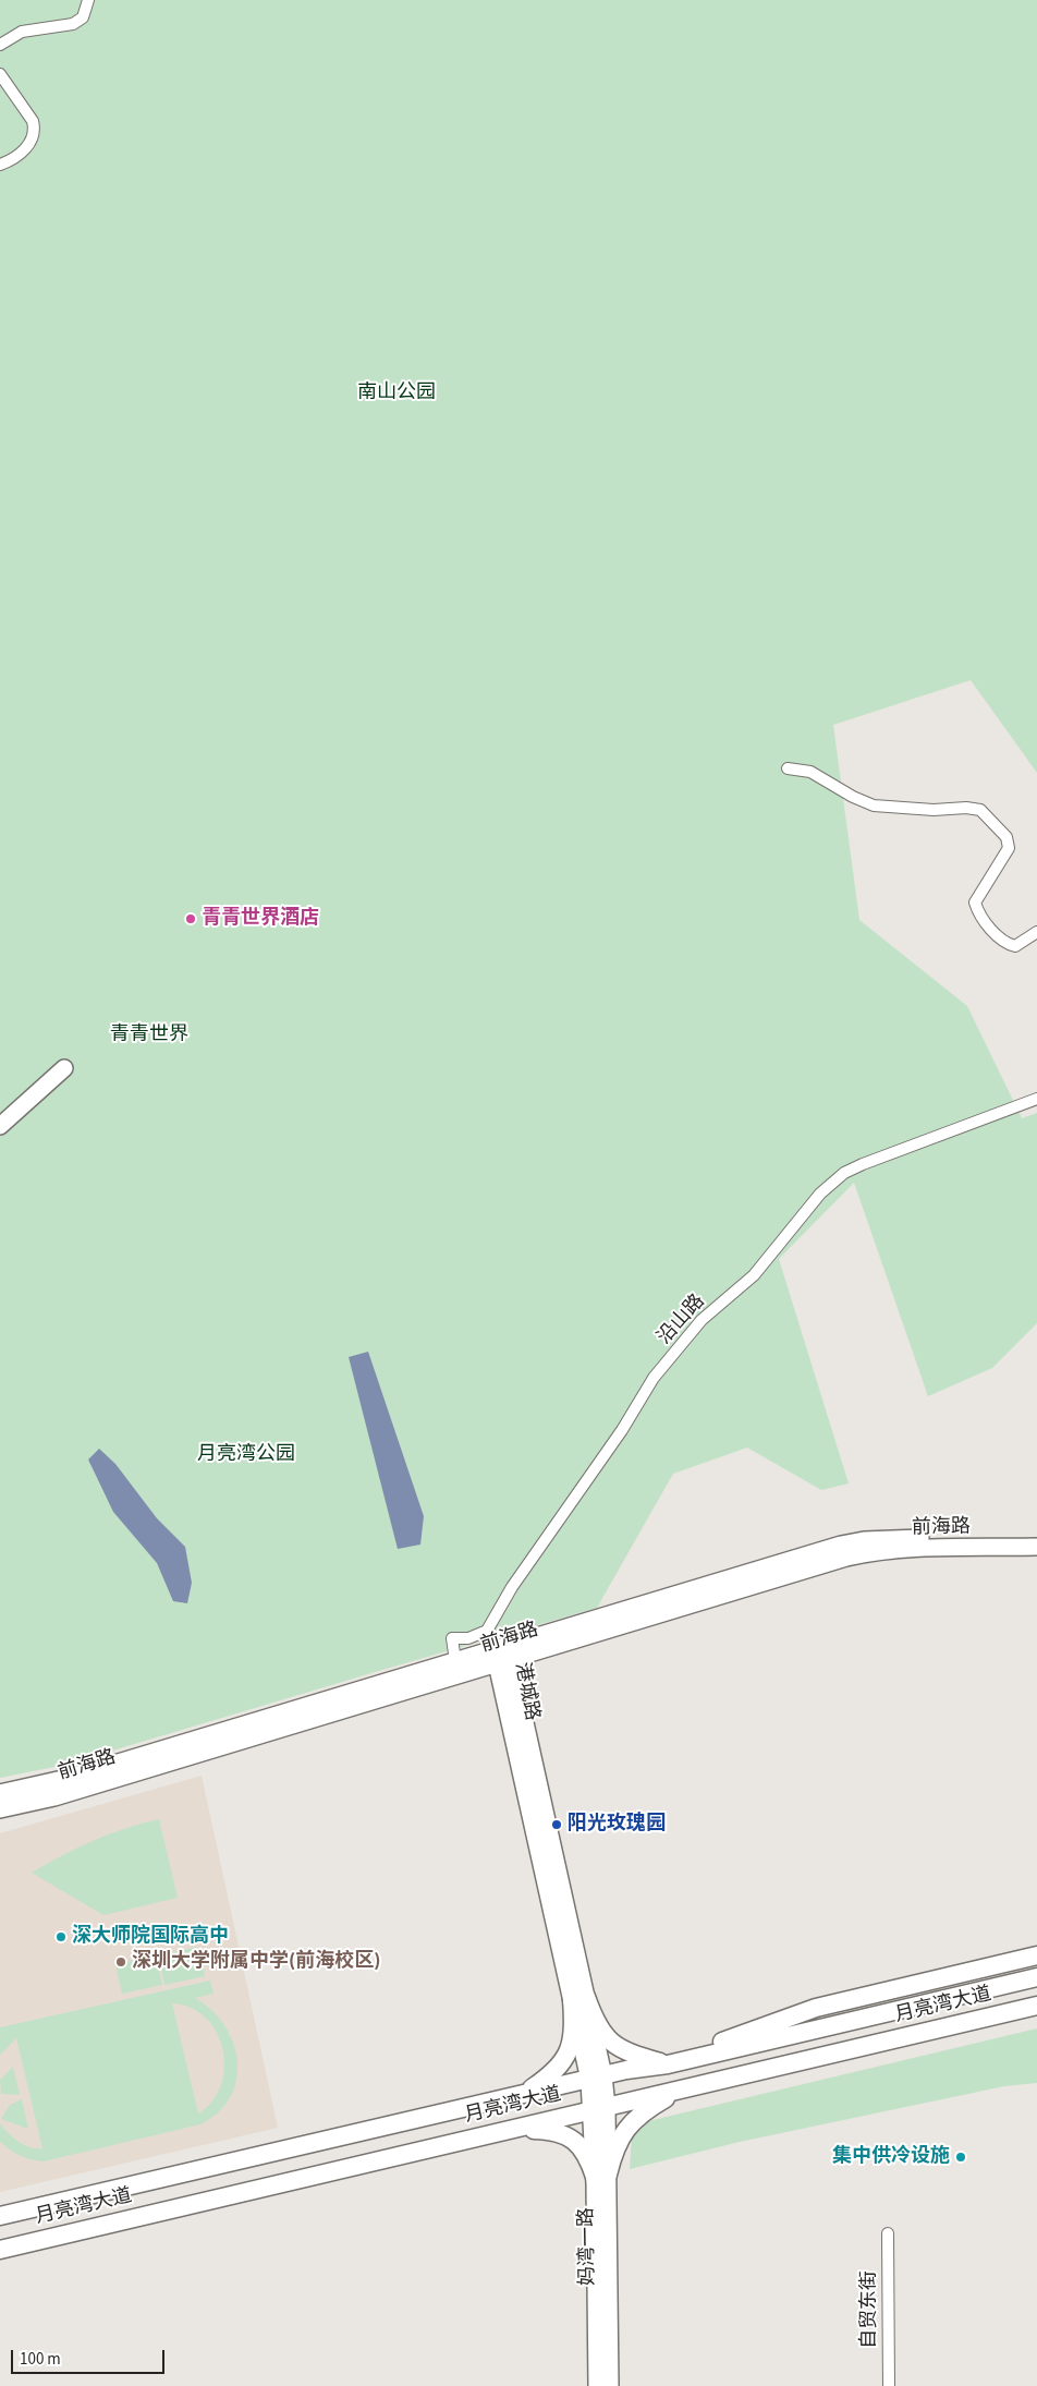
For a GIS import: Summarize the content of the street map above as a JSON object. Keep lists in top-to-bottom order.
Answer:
{
  "streets": {
    "main road": ["月亮湾大道"],
    "street": [
      "沿山路",
      "前海路",
      "港城路",
      "妈湾一路",
      "自贸东街"
    ]
  },
  "crossings": [
    ["沿山路", "前海路"],
    ["前海路", "港城路"],
    ["港城路", "月亮湾大道"],
    ["港城路", "妈湾一路"],
    ["月亮湾大道", "妈湾一路"]
  ],
  "parks": ["南山公园", "青青世界", "月亮湾公园"],
  "places": [
    "青青世界酒店",
    "阳光玫瑰园",
    "深大师院国际高中",
    "深圳大学附属中学(前海校区)",
    "集中供冷设施"
  ],
  "scale_bar": "100 m"
}
